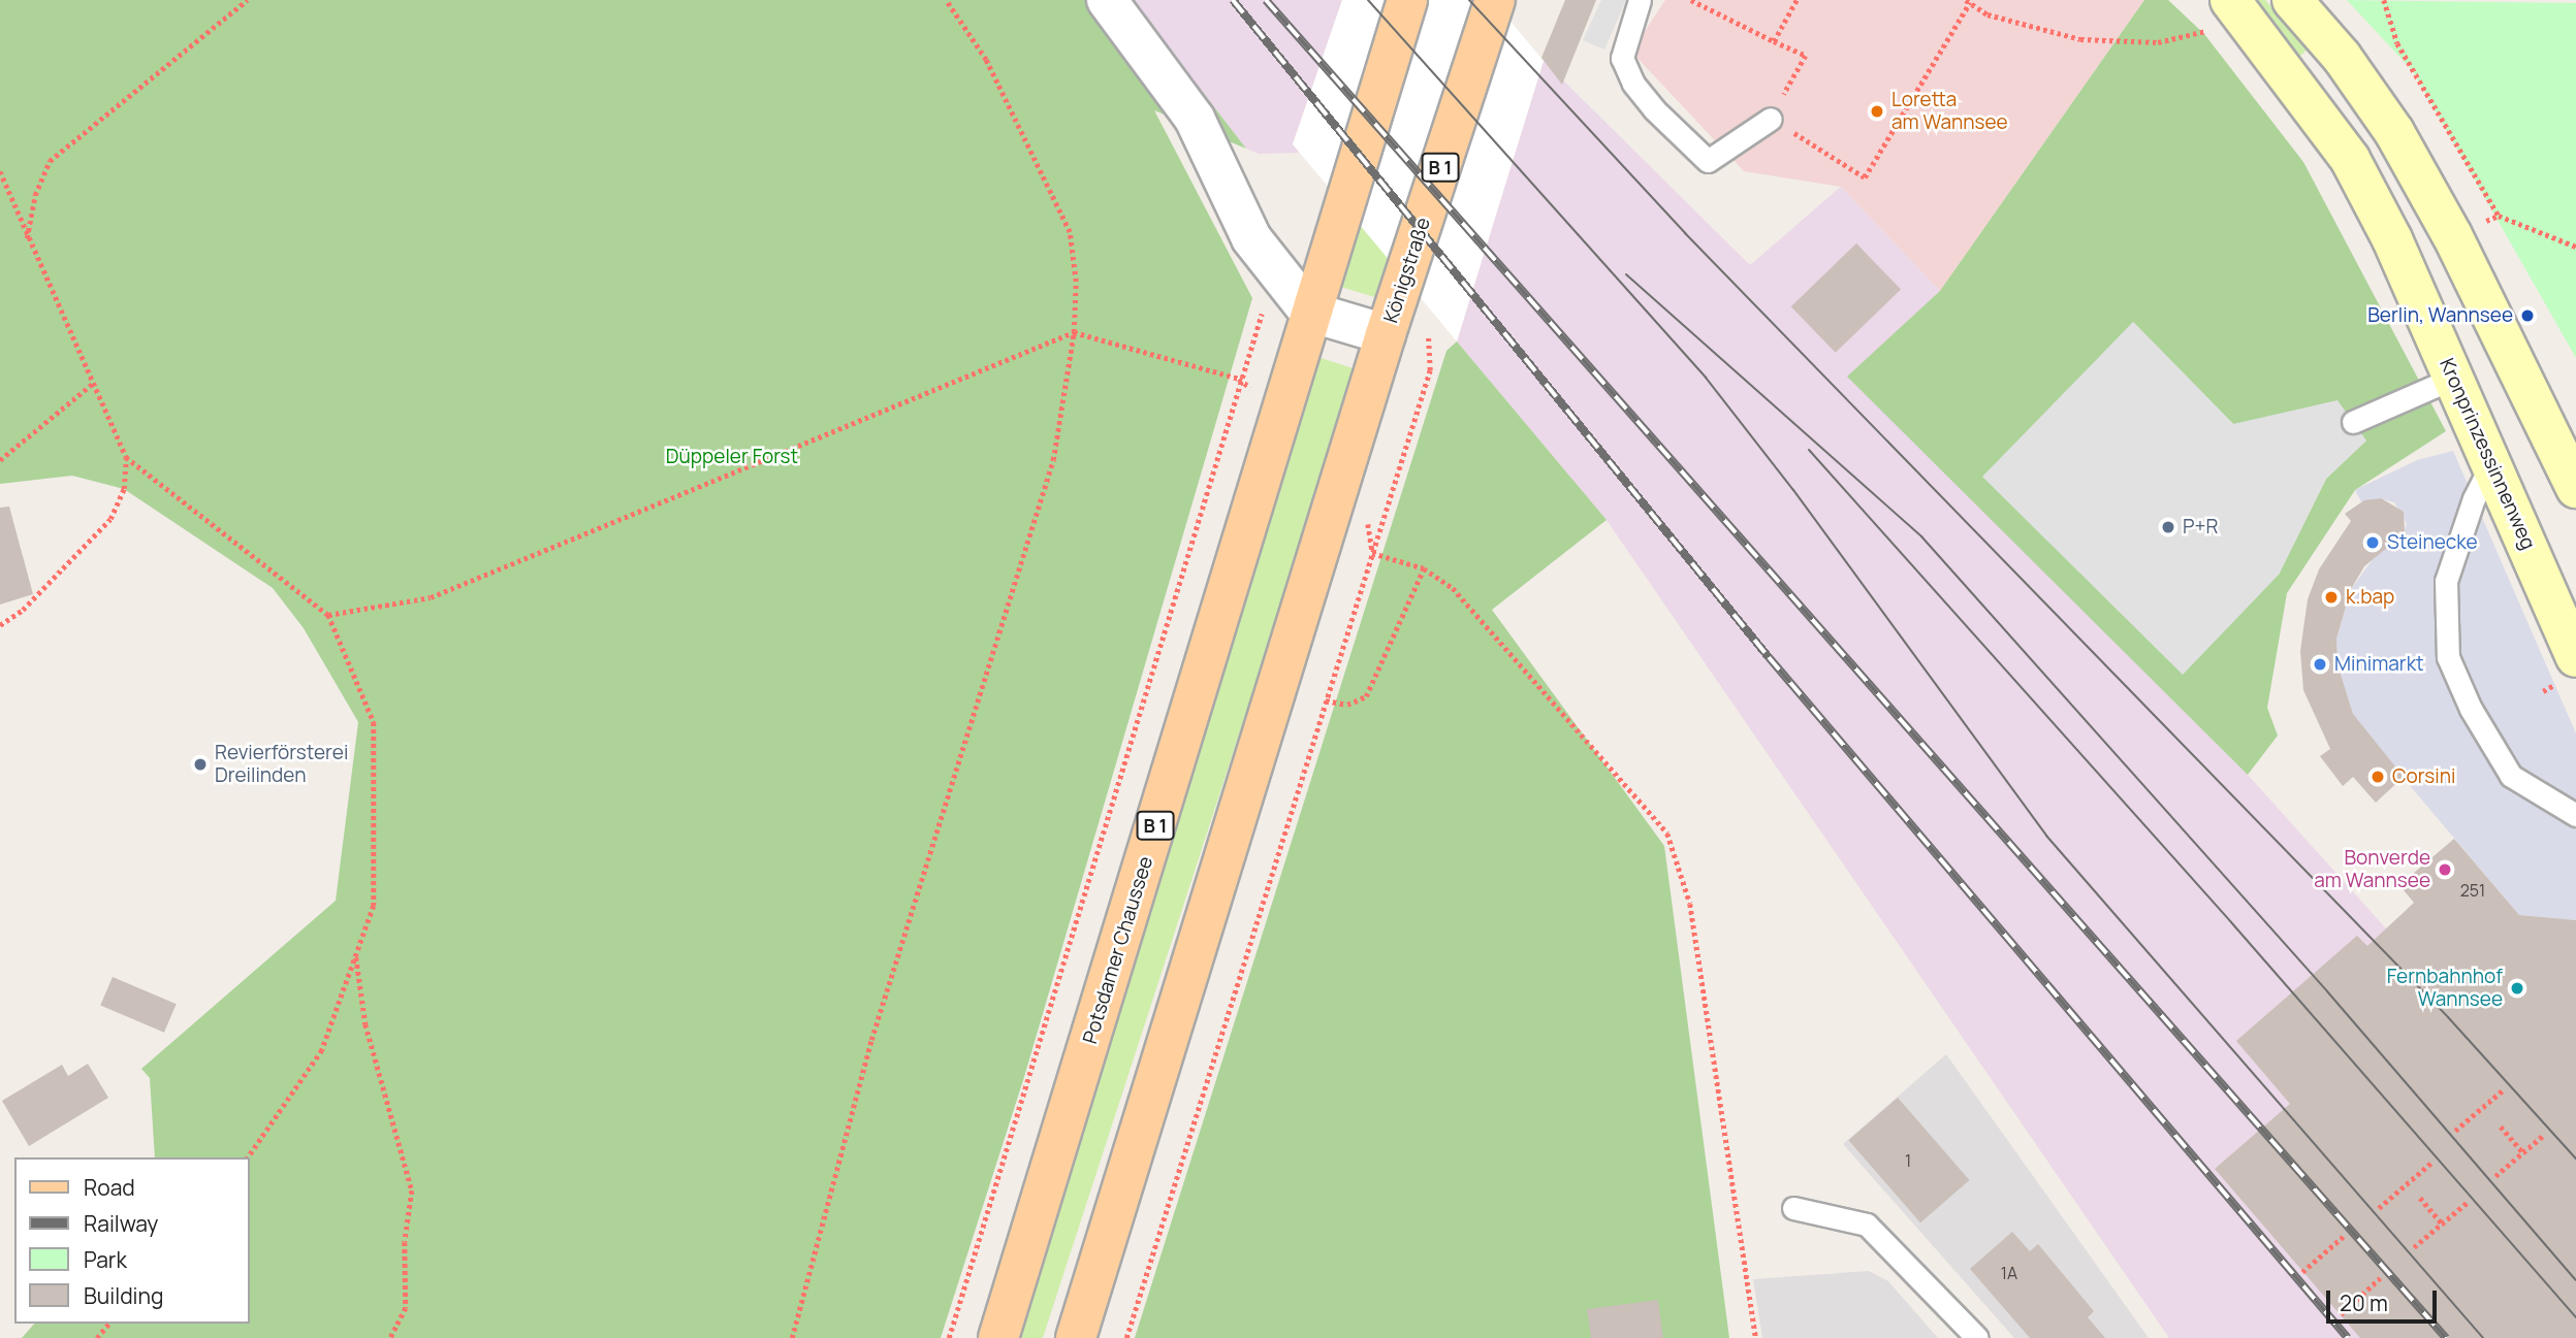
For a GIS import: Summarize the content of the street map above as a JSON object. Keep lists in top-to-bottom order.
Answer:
{
  "streets": {
    "main road": [
      "B 1",
      "Königstraße",
      "Kronprinzessinnenweg",
      "Potsdamer Chaussee"
    ]
  },
  "crossings": [
    ["B 1", "Königstraße"],
    ["B 1", "Potsdamer Chaussee"]
  ],
  "parks": ["Düppeler Forst"],
  "places": [
    "Loretta am Wannsee",
    "Berlin, Wannsee",
    "P+R",
    "Steinecke",
    "k.bap",
    "Minimarkt",
    "Revierförsterei Dreilinden",
    "Corsini",
    "Bonverde am Wannsee",
    "Fernbahnhof Wannsee"
  ],
  "house_numbers": ["251", "1", "1A"],
  "legend": [
    "Road",
    "Railway",
    "Park",
    "Building"
  ],
  "scale_bar": "20 m"
}
